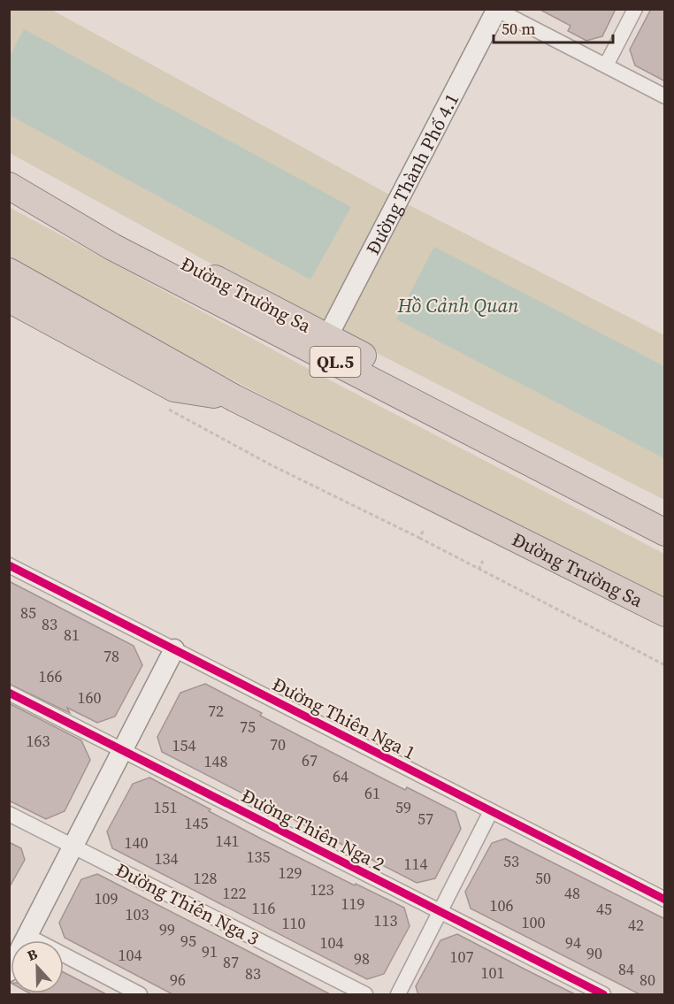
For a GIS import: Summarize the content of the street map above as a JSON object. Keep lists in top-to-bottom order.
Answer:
{
  "streets": {
    "highway": ["Đường Trường Sa", "QL.5"],
    "street": [
      "Đường Thành Phố 4.1",
      "Đường Thiên Nga 1",
      "Đường Thiên Nga 2",
      "Đường Thiên Nga 3"
    ]
  },
  "crossings": [
    ["Đường Thành Phố 4.1", "Đường Trường Sa"]
  ],
  "water": ["Hồ Cảnh Quan"],
  "house_numbers": [
    "85",
    "83",
    "81",
    "78",
    "166",
    "160",
    "72",
    "75",
    "163",
    "70",
    "154",
    "67",
    "148",
    "64",
    "61",
    "151",
    "59",
    "57",
    "145",
    "141",
    "140",
    "135",
    "134",
    "53",
    "114",
    "129",
    "128",
    "50",
    "123",
    "122",
    "48",
    "109",
    "119",
    "106",
    "116",
    "45",
    "103",
    "113",
    "100",
    "110",
    "42",
    "99",
    "95",
    "104",
    "94",
    "91",
    "90",
    "104",
    "107",
    "98",
    "87",
    "84",
    "101",
    "83",
    "96",
    "80"
  ],
  "scale_bar": "50 m",
  "north": "top"
}
